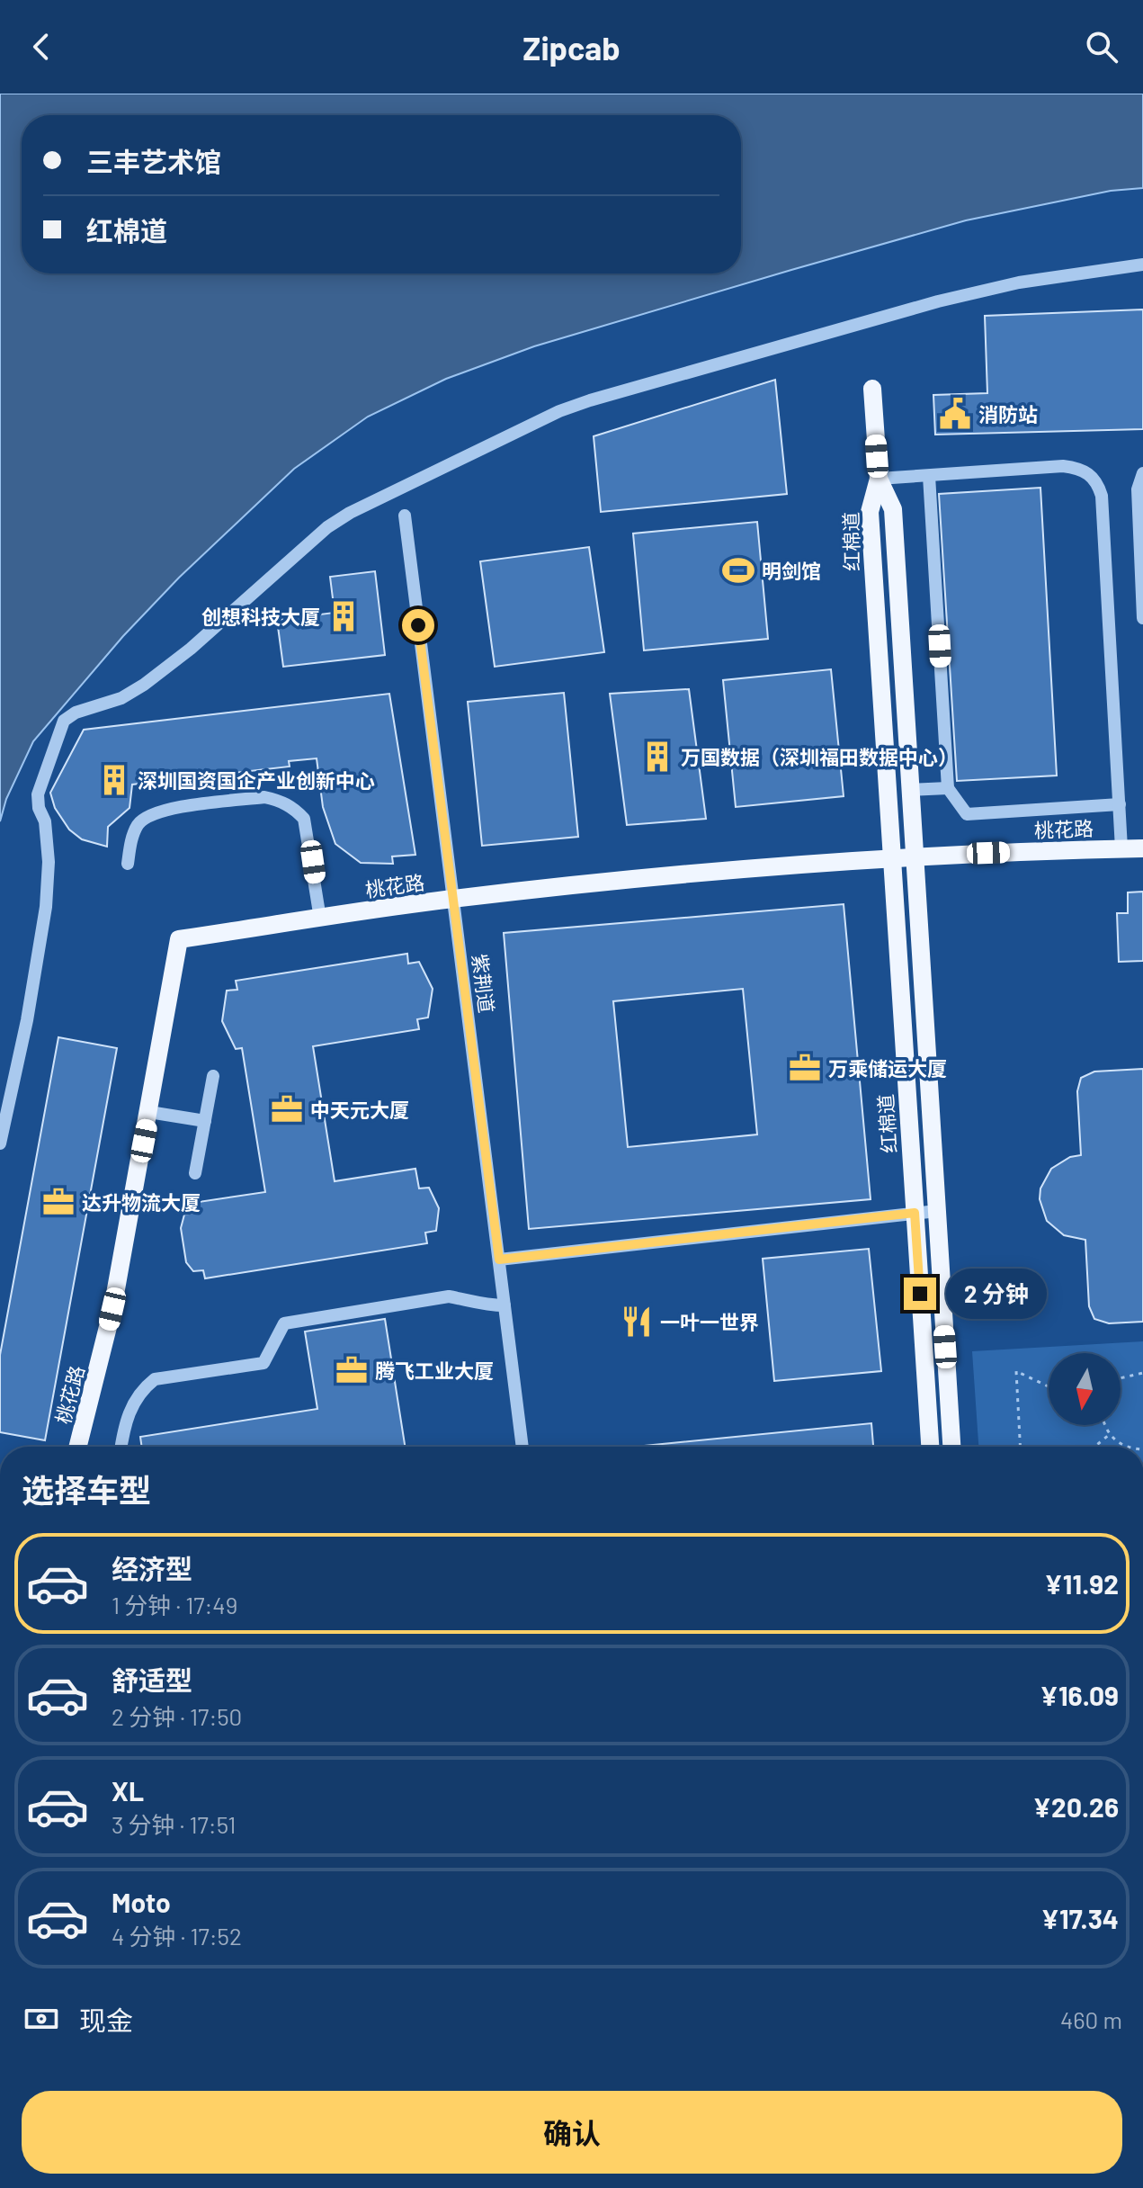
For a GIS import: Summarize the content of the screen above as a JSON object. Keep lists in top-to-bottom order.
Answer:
{
  "streets": {
    "main road": ["红棉道", "桃花路"],
    "street": ["紫荆道"]
  },
  "crossings": [
    ["红棉道", "桃花路"],
    ["桃花路", "紫荆道"]
  ],
  "places": {
    "public building": ["消防站"],
    "sports": ["明剑馆"],
    "building": ["创想科技大厦", "万国数据（深圳福田数据中心）", "深圳国资国企产业创新中心"],
    "office": [
      "万乘储运大厦",
      "中天元大厦",
      "达升物流大厦",
      "腾飞工业大厦"
    ],
    "restaurant": ["一叶一世界"]
  },
  "north": "bottom",
  "page": {
    "header": "Zipcab",
    "banner": ["三丰艺术馆", "红棉道"],
    "bubble": "2 分钟",
    "heading": "选择车型",
    "list": [
      {
        "name": "经济型",
        "note": "1 分钟 · 17:49",
        "value": "¥11.92"
      },
      {
        "name": "舒适型",
        "note": "2 分钟 · 17:50",
        "value": "¥16.09"
      },
      {
        "name": "XL",
        "note": "3 分钟 · 17:51",
        "value": "¥20.26"
      },
      {
        "name": "Moto",
        "note": "4 分钟 · 17:52",
        "value": "¥17.34"
      }
    ],
    "pay": ["现金", "460 m"],
    "buttons": "确认"
  }
}
